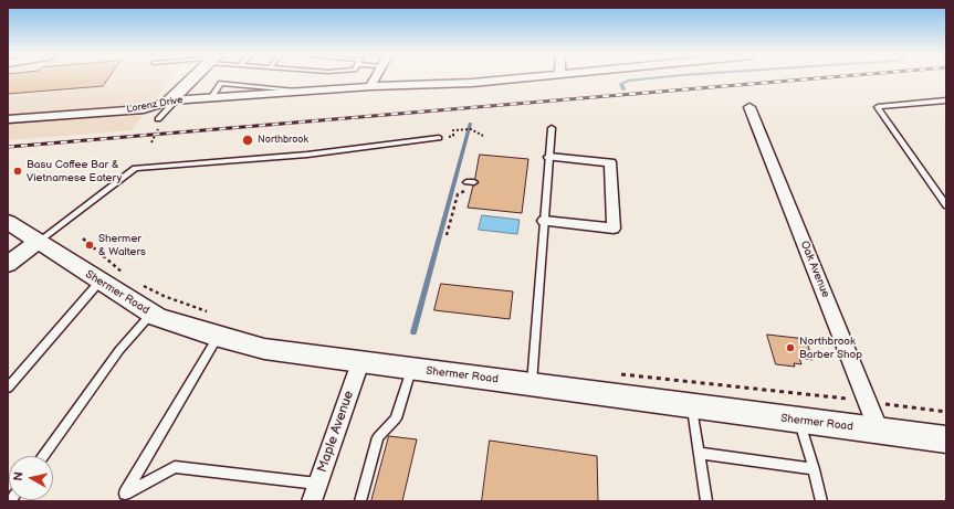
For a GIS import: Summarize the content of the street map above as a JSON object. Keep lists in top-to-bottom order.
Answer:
{
  "streets": {
    "main road": ["Shermer Road"],
    "street": ["Lorenz Drive", "Oak Avenue", "Maple Avenue"]
  },
  "crossings": [
    ["Oak Avenue", "Shermer Road"],
    ["Shermer Road", "Maple Avenue"]
  ],
  "places": [
    "Northbrook",
    "Basu Coffee Bar & Vietnamese Eatery",
    "Shermer & Walters",
    "Northbrook Barber Shop"
  ],
  "north": "left"
}
